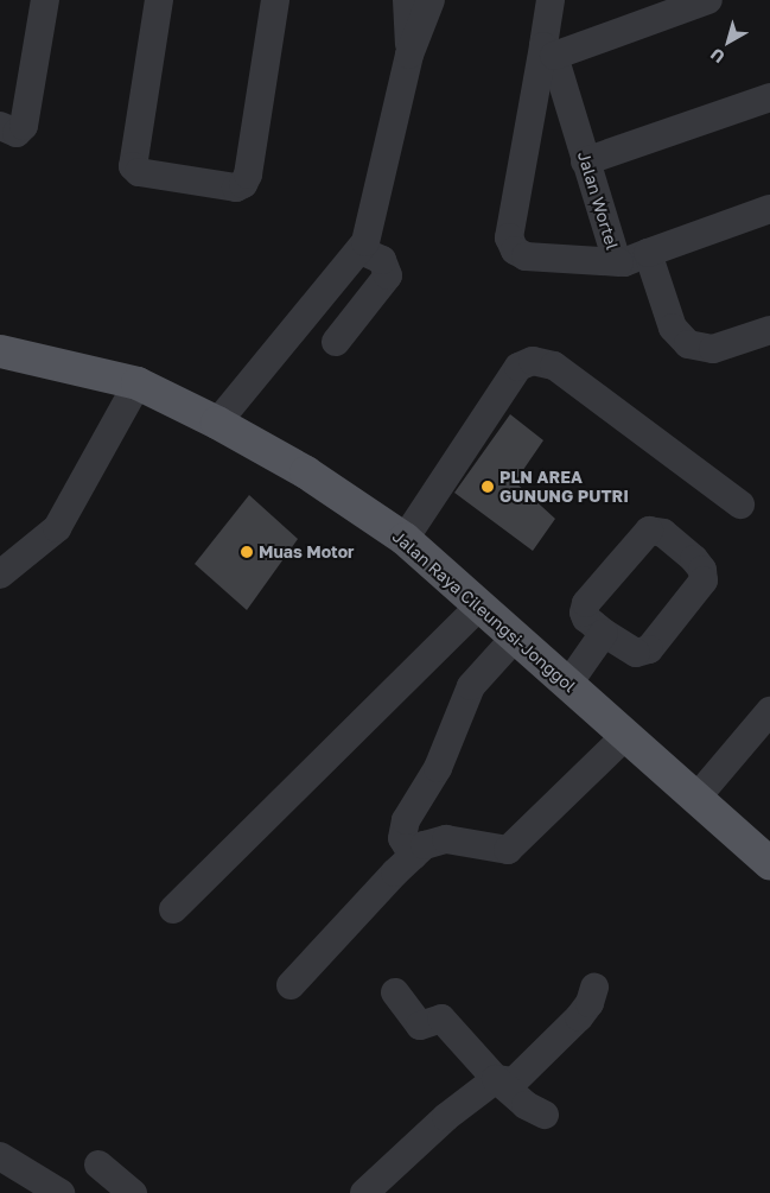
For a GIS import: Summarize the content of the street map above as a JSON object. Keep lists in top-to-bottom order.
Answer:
{
  "streets": {
    "main road": ["Jalan Raya Cileungsi-Jonggol"],
    "street": ["Jalan Wortel"]
  },
  "places": ["PLN AREA GUNUNG PUTRI", "Muas Motor"],
  "north": "bottom left"
}
